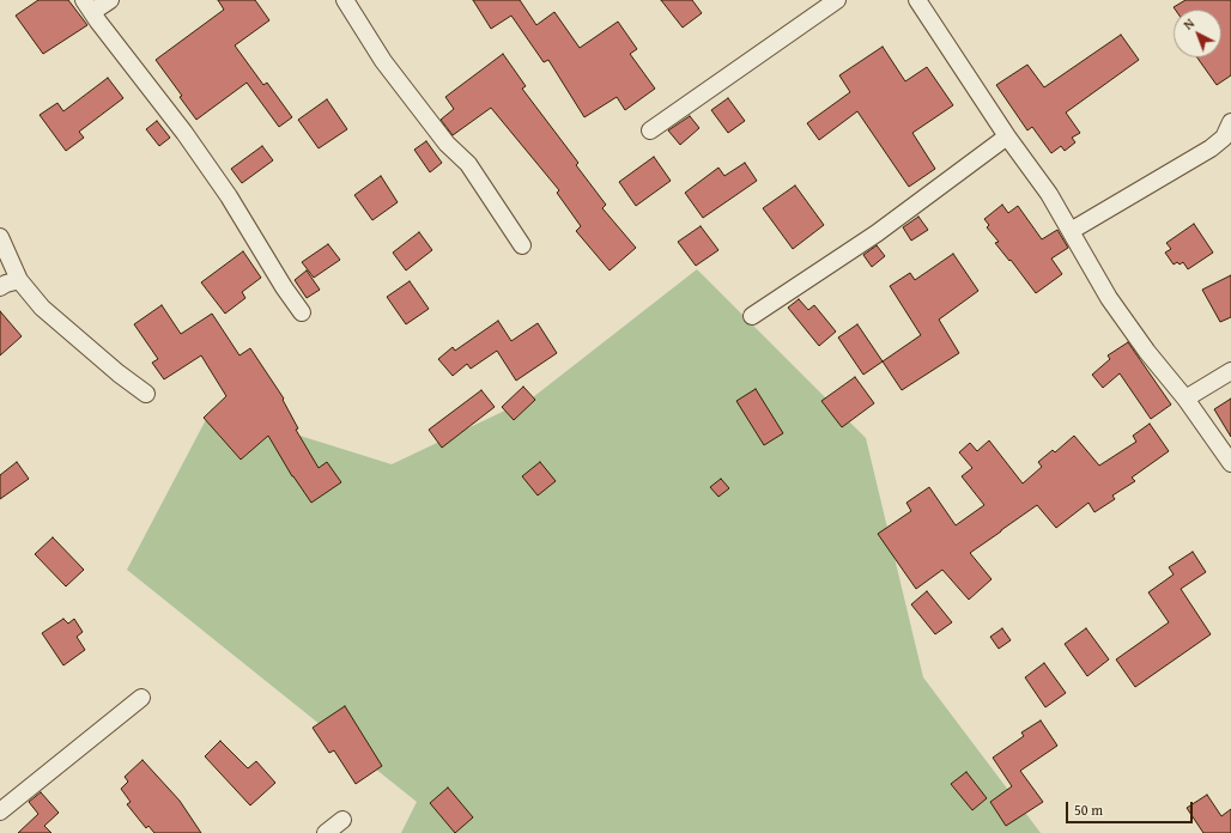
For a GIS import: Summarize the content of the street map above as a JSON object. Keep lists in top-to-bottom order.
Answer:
{
  "scale_bar": "50 m",
  "north": "top left"
}
